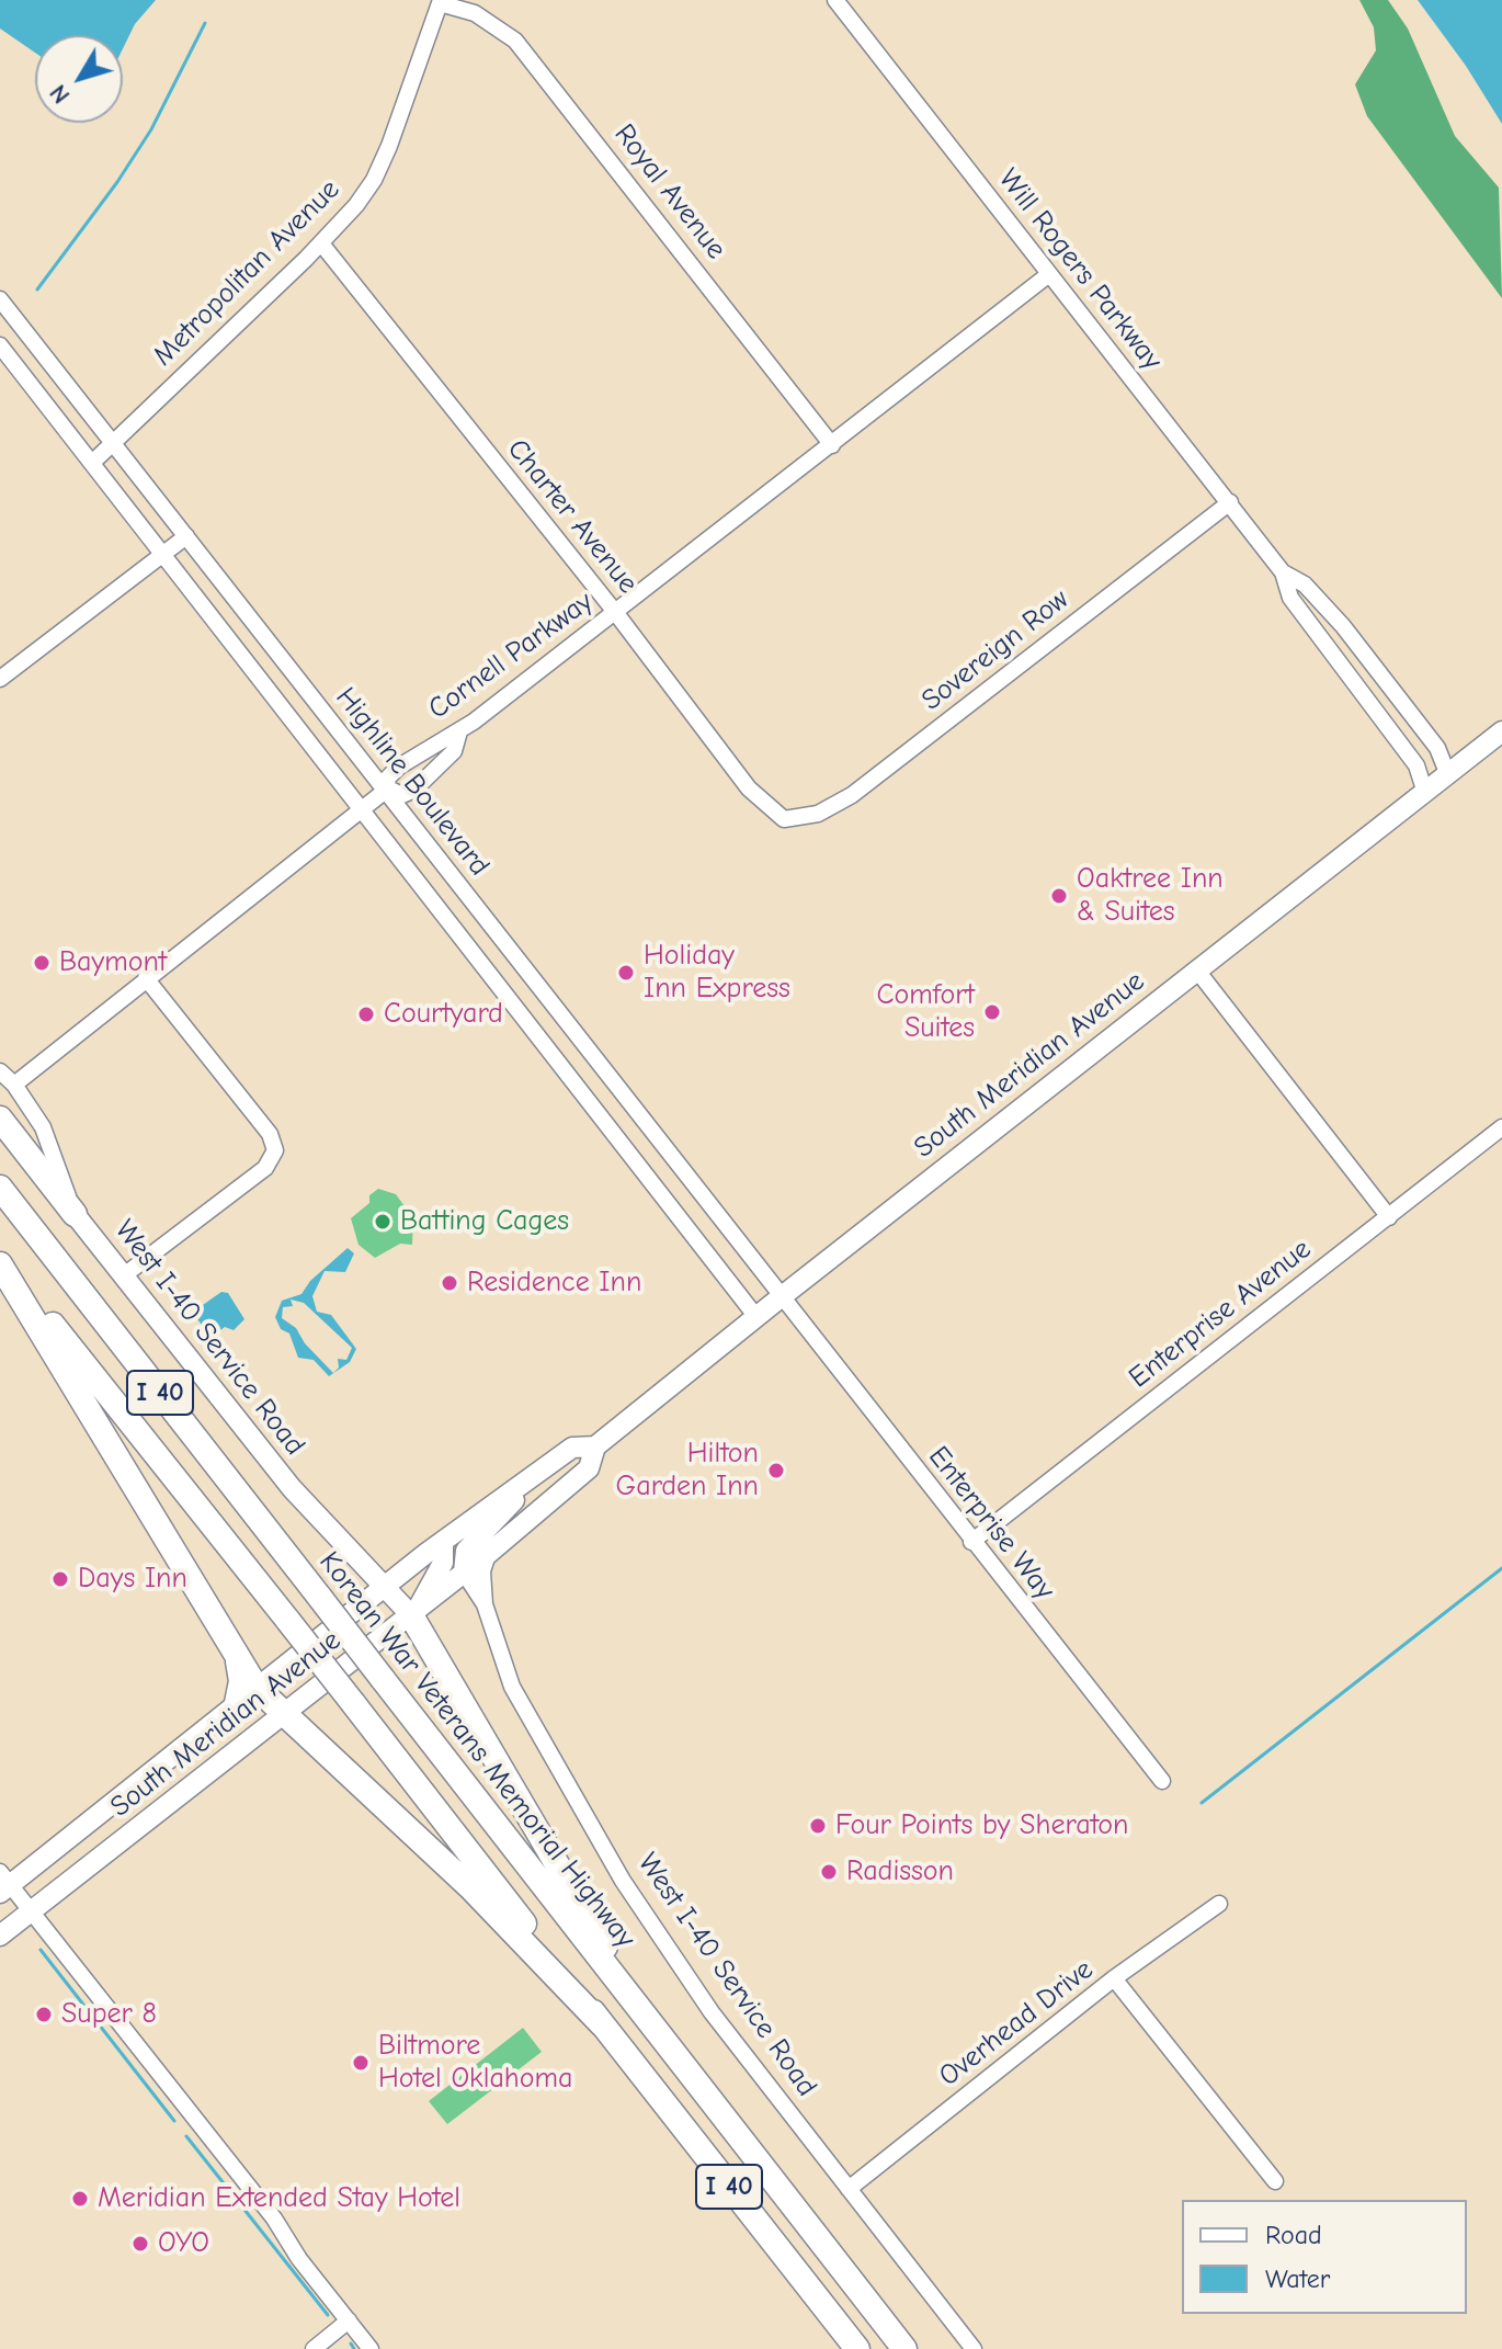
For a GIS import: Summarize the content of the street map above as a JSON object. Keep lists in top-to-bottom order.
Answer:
{
  "streets": {
    "highway": ["I 40", "Korean War Veterans Memorial Highway"],
    "main road": ["South Meridian Avenue", "West I-40 Service Road"],
    "street": [
      "Royal Avenue",
      "Will Rogers Parkway",
      "Metropolitan Avenue",
      "Charter Avenue",
      "Sovereign Row",
      "Cornell Parkway",
      "Highline Boulevard",
      "Enterprise Avenue",
      "Enterprise Way",
      "Overhead Drive"
    ]
  },
  "crossings": [
    ["Royal Avenue", "Metropolitan Avenue"],
    ["Royal Avenue", "Cornell Parkway"],
    ["Will Rogers Parkway", "Sovereign Row"],
    ["Will Rogers Parkway", "Cornell Parkway"],
    ["Will Rogers Parkway", "South Meridian Avenue"],
    ["Metropolitan Avenue", "Charter Avenue"],
    ["Metropolitan Avenue", "Highline Boulevard"],
    ["Charter Avenue", "Sovereign Row"],
    ["Charter Avenue", "Cornell Parkway"],
    ["Cornell Parkway", "Highline Boulevard"],
    ["Cornell Parkway", "West I-40 Service Road"],
    ["Highline Boulevard", "South Meridian Avenue"],
    ["Highline Boulevard", "Enterprise Way"],
    ["South Meridian Avenue", "West I-40 Service Road"],
    ["South Meridian Avenue", "Enterprise Way"],
    ["Enterprise Avenue", "Enterprise Way"],
    ["West I-40 Service Road", "Overhead Drive"]
  ],
  "places": [
    "Oaktree Inn & Suites",
    "Baymont",
    "Holiday Inn Express",
    "Comfort Suites",
    "Courtyard",
    "Batting Cages",
    "Residence Inn",
    "Hilton Garden Inn",
    "Days Inn",
    "Four Points by Sheraton",
    "Radisson",
    "Super 8",
    "Biltmore Hotel Oklahoma",
    "Meridian Extended Stay Hotel",
    "OYO"
  ],
  "legend": ["Road", "Water"],
  "north": "bottom left"
}
